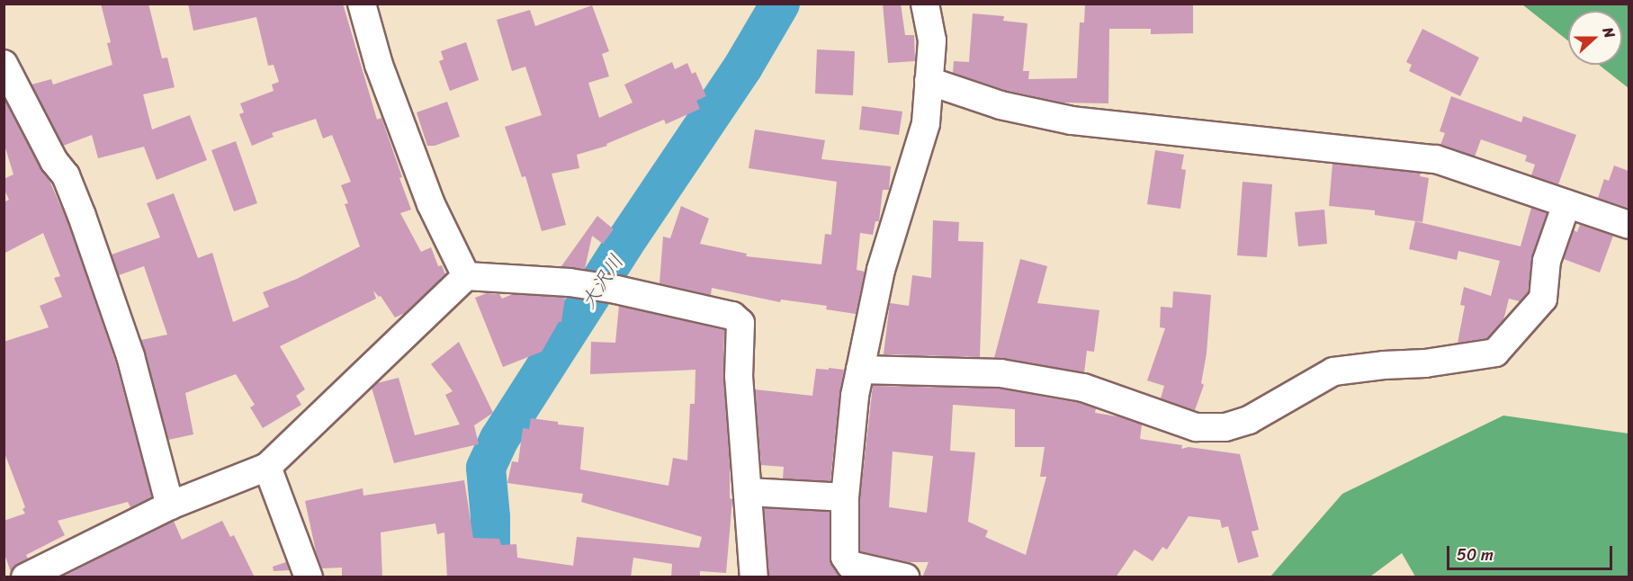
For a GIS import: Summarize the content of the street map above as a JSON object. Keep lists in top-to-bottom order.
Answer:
{
  "water": ["大沢川"],
  "scale_bar": "50 m",
  "north": "right"
}
